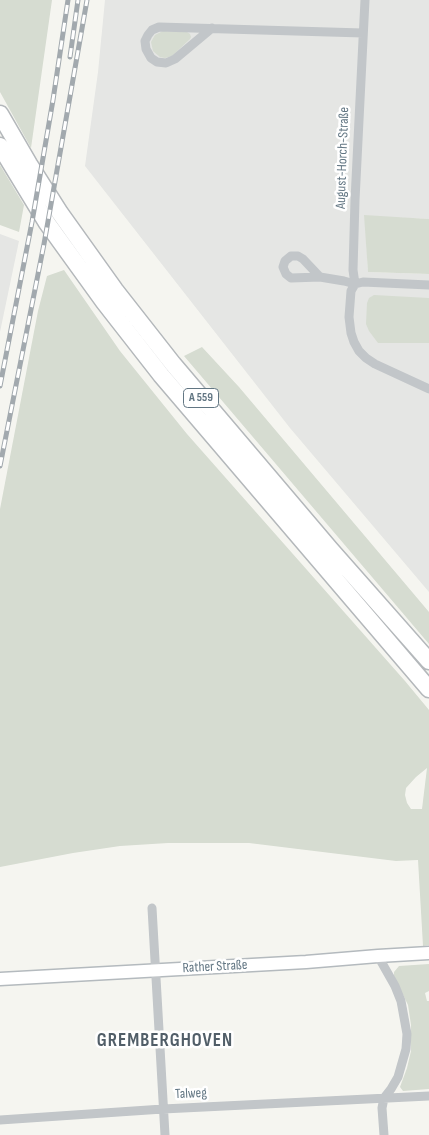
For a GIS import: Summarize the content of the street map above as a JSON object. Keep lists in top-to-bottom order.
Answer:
{
  "streets": {
    "highway": ["A 559"],
    "street": ["August-Horch-Straße", "Rather Straße", "Talweg"]
  },
  "districts": ["GREMBERGHOVEN"]
}
